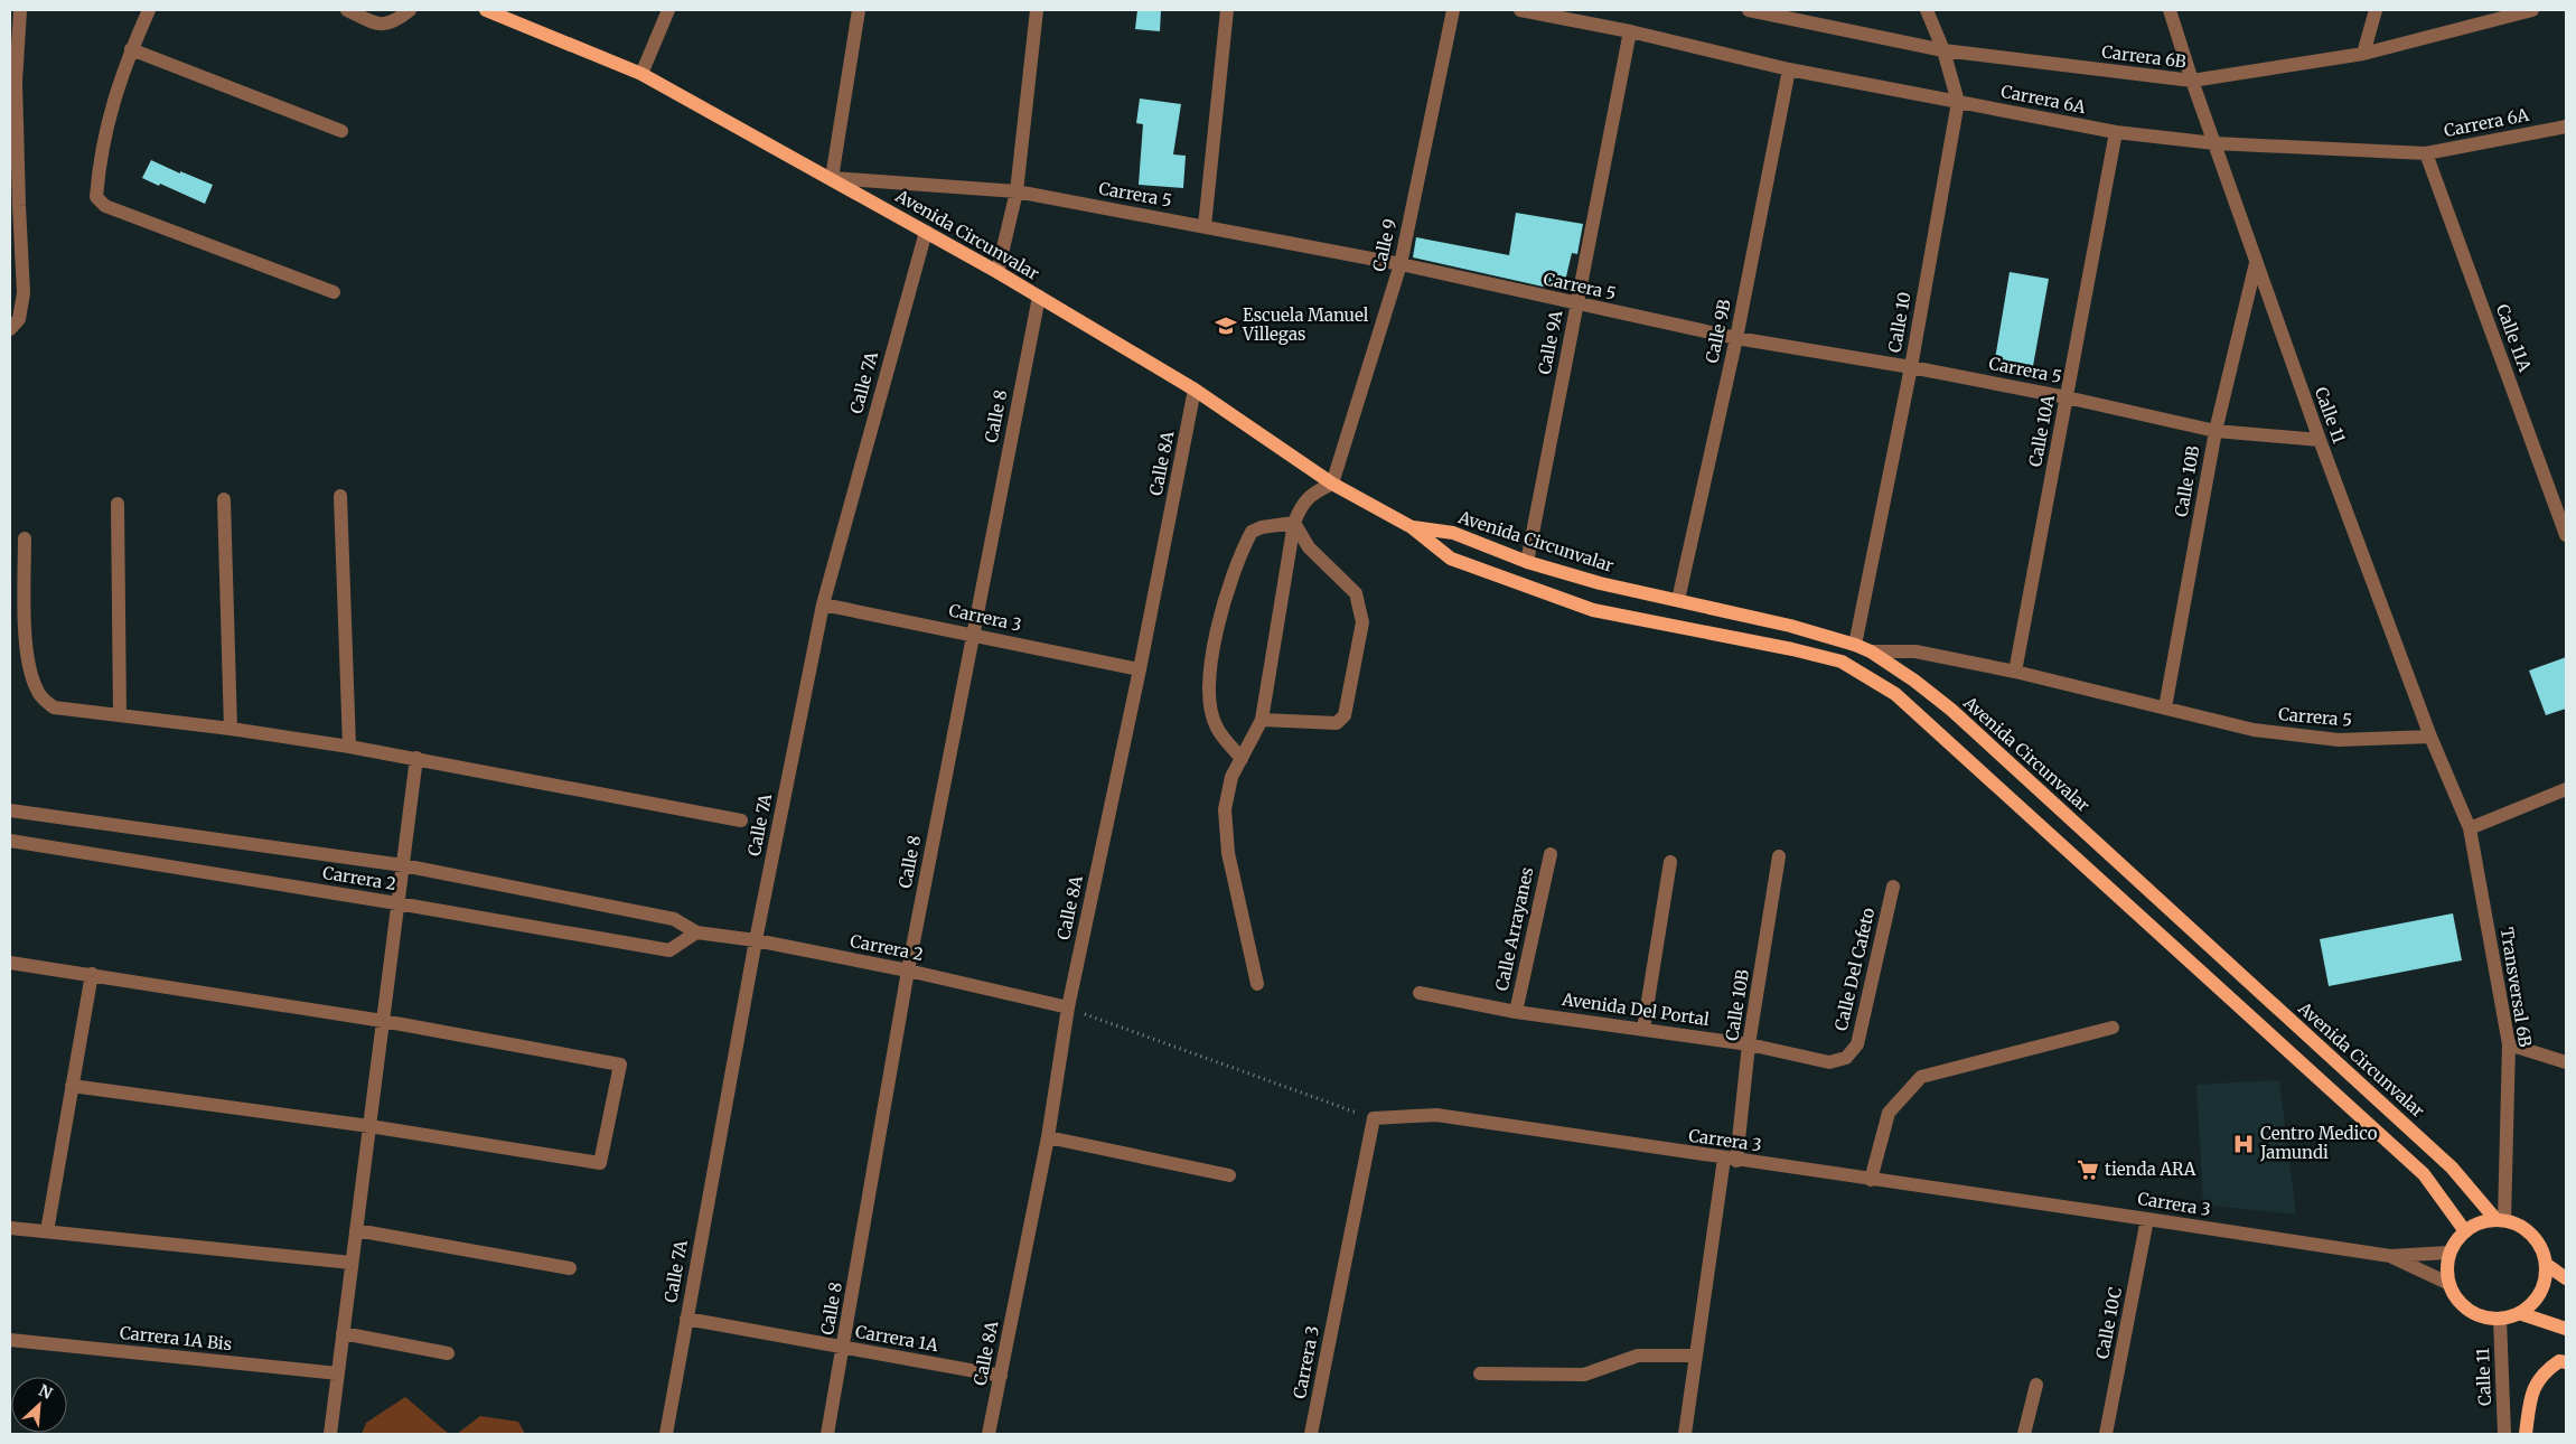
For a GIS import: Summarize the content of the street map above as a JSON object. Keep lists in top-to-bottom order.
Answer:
{
  "streets": {
    "main road": ["Avenida Circunvalar"],
    "street": [
      "Carrera 6B",
      "Carrera 6A",
      "Carrera 5",
      "Calle 9",
      "Calle 10",
      "Calle 9B",
      "Calle 11A",
      "Calle 9A",
      "Calle 7A",
      "Calle 11",
      "Calle 8",
      "Calle 10A",
      "Calle 8A",
      "Calle 10B",
      "Carrera 3",
      "Carrera 2",
      "Calle Arrayanes",
      "Calle Del Cafeto",
      "Transversal 6B",
      "Avenida Del Portal",
      "Calle 10C",
      "Carrera 1A Bis",
      "Carrera 1A"
    ]
  },
  "crossings": [
    ["Carrera 6B", "Calle 10"],
    ["Carrera 6B", "Calle 11"],
    ["Carrera 6A", "Calle 10"],
    ["Carrera 6A", "Calle 9B"],
    ["Carrera 6A", "Calle 11A"],
    ["Carrera 6A", "Calle 9A"],
    ["Carrera 6A", "Calle 11"],
    ["Carrera 6A", "Calle 10A"],
    ["Carrera 5", "Avenida Circunvalar"],
    ["Carrera 5", "Calle 9"],
    ["Carrera 5", "Calle 10"],
    ["Carrera 5", "Calle 9B"],
    ["Carrera 5", "Calle 9A"],
    ["Carrera 5", "Calle 11"],
    ["Carrera 5", "Calle 10A"],
    ["Carrera 5", "Calle 10B"],
    ["Avenida Circunvalar", "Calle 9"],
    ["Avenida Circunvalar", "Calle 10"],
    ["Avenida Circunvalar", "Calle 9B"],
    ["Avenida Circunvalar", "Calle 9A"],
    ["Avenida Circunvalar", "Calle 7A"],
    ["Avenida Circunvalar", "Calle 11"],
    ["Avenida Circunvalar", "Calle 8"],
    ["Avenida Circunvalar", "Calle 8A"],
    ["Avenida Circunvalar", "Carrera 3"],
    ["Avenida Circunvalar", "Transversal 6B"],
    ["Calle 7A", "Carrera 3"],
    ["Calle 7A", "Carrera 2"],
    ["Calle 7A", "Carrera 1A"],
    ["Calle 11", "Calle 10B"],
    ["Calle 11", "Carrera 3"],
    ["Calle 11", "Transversal 6B"],
    ["Calle 8", "Carrera 3"],
    ["Calle 8", "Carrera 2"],
    ["Calle 8", "Carrera 1A"],
    ["Calle 8A", "Carrera 3"],
    ["Calle 8A", "Carrera 2"],
    ["Calle 8A", "Carrera 1A"],
    ["Calle 10B", "Carrera 3"],
    ["Calle 10B", "Avenida Del Portal"],
    ["Carrera 3", "Transversal 6B"],
    ["Carrera 3", "Calle 10C"],
    ["Calle Arrayanes", "Avenida Del Portal"],
    ["Calle Del Cafeto", "Avenida Del Portal"]
  ],
  "places": {
    "school or university": ["Escuela Manuel Villegas"],
    "hospital": ["Centro Medico Jamundi"],
    "supermarket": ["tienda ARA"]
  },
  "north": "top right"
}
